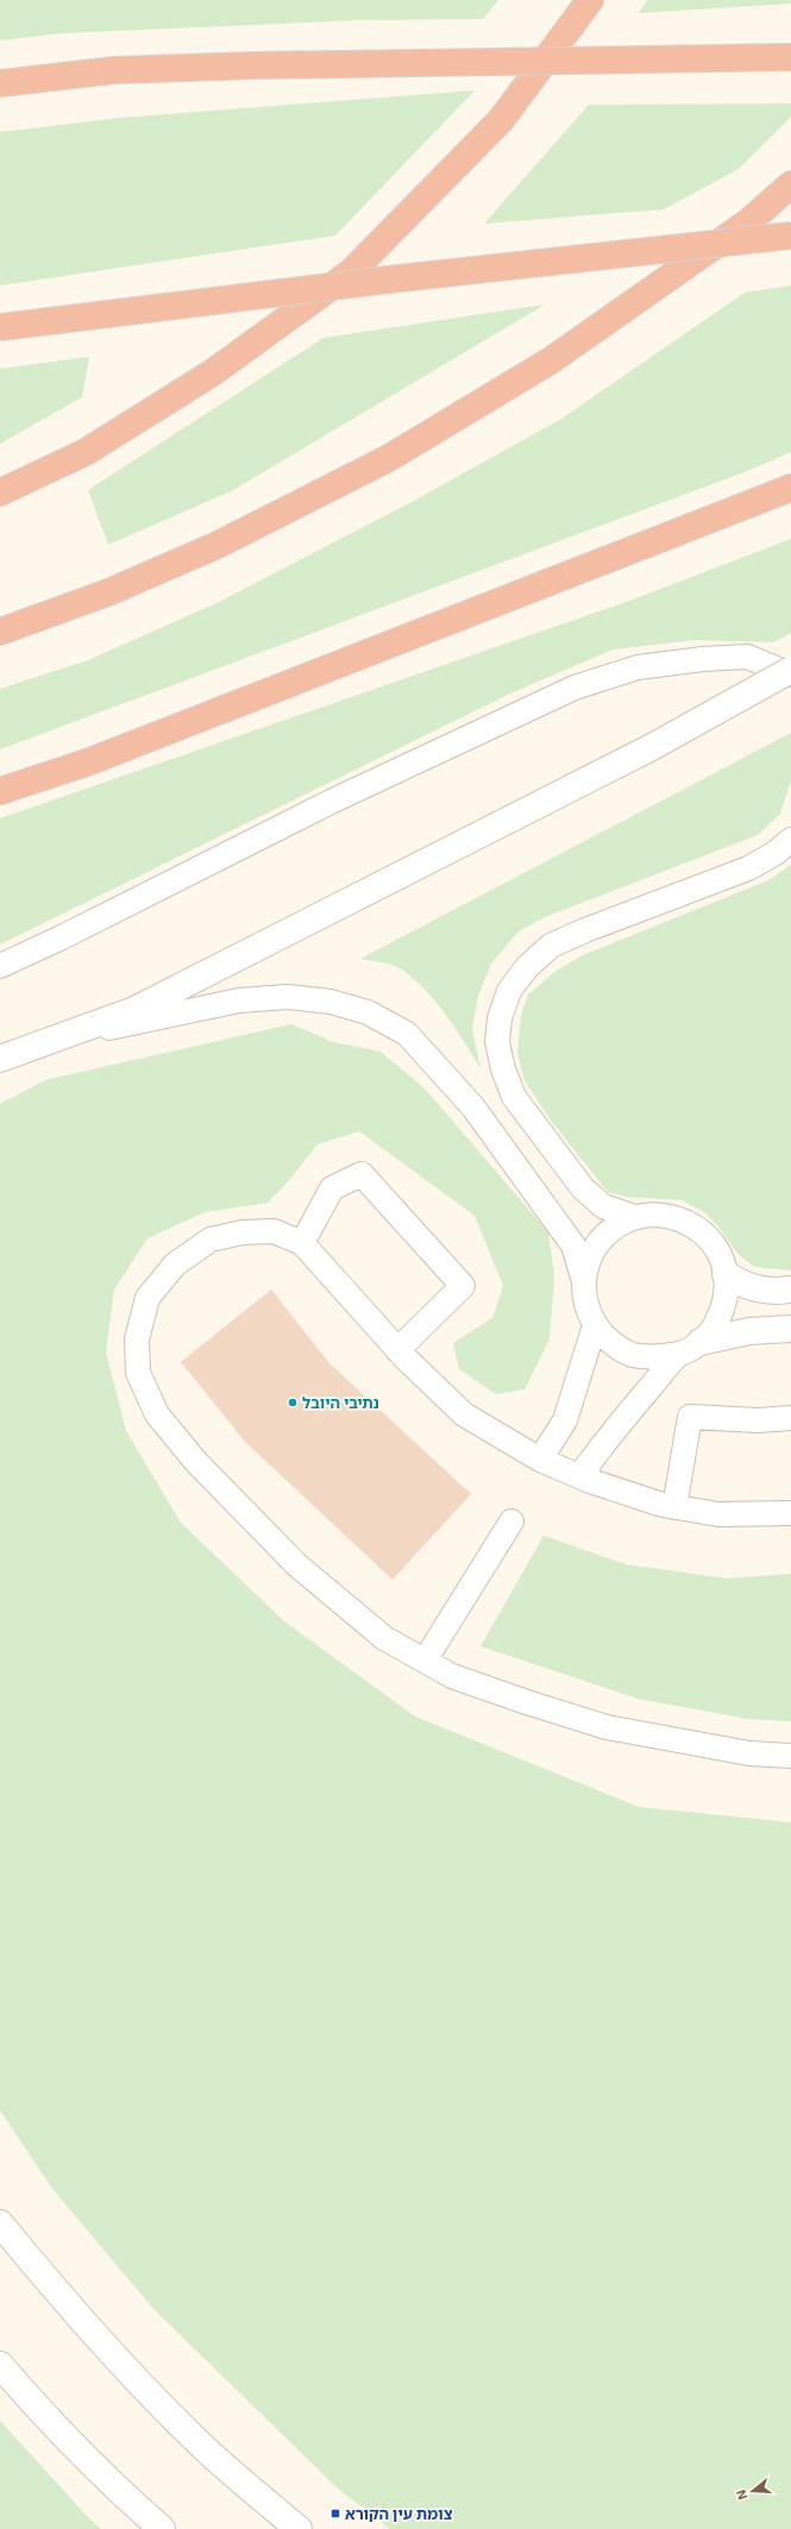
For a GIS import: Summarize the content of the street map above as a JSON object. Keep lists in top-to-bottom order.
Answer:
{
  "places": {
    "other": ["נתיבי היובל"],
    "transit": ["צומת עין הקורא"]
  },
  "north": "left"
}
